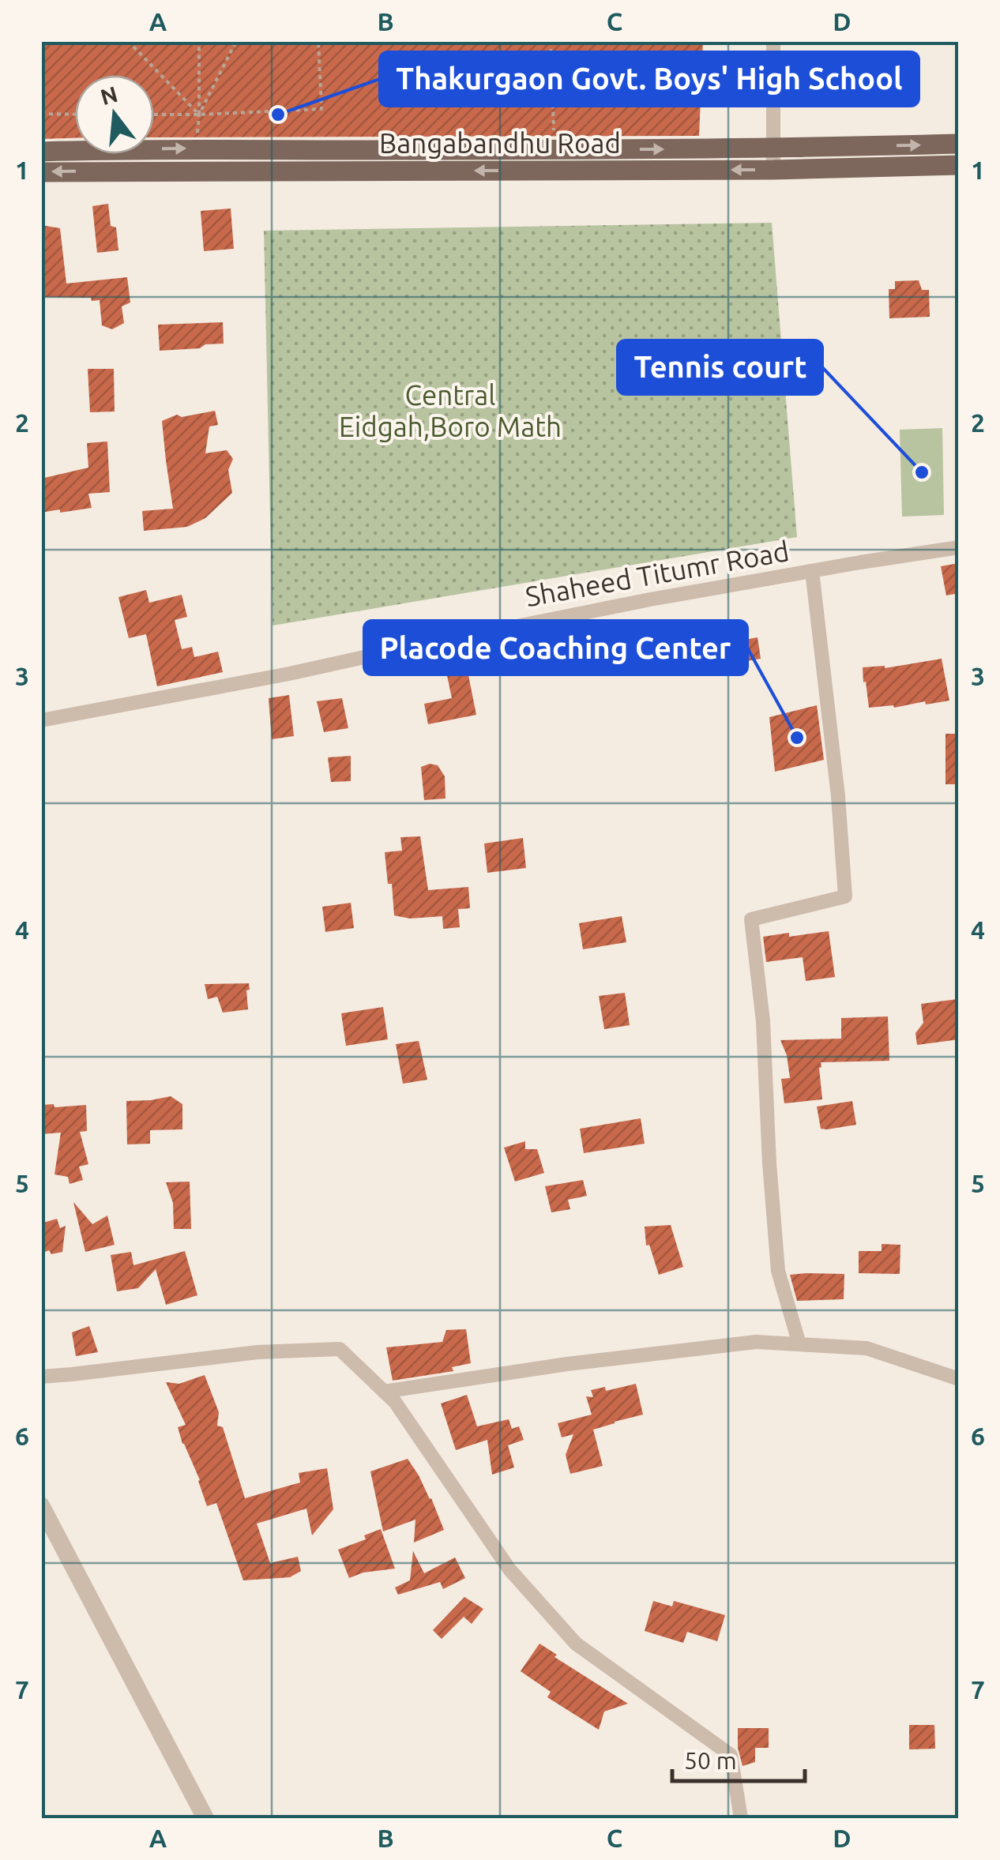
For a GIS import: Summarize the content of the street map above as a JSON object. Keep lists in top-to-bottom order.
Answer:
{
  "streets": {
    "main road": ["Bangabandhu Road"],
    "street": ["Shaheed Titumr Road"]
  },
  "parks": ["Central Eidgah,Boro Math"],
  "places": ["Thakurgaon Govt. Boys' High School", "Tennis court", "Placode Coaching Center"],
  "scale_bar": "50 m",
  "north": "top",
  "grid": {
    "columns": [
      "A",
      "B",
      "C",
      "D"
    ],
    "rows": [
      "1",
      "2",
      "3",
      "4",
      "5",
      "6",
      "7"
    ]
  }
}
